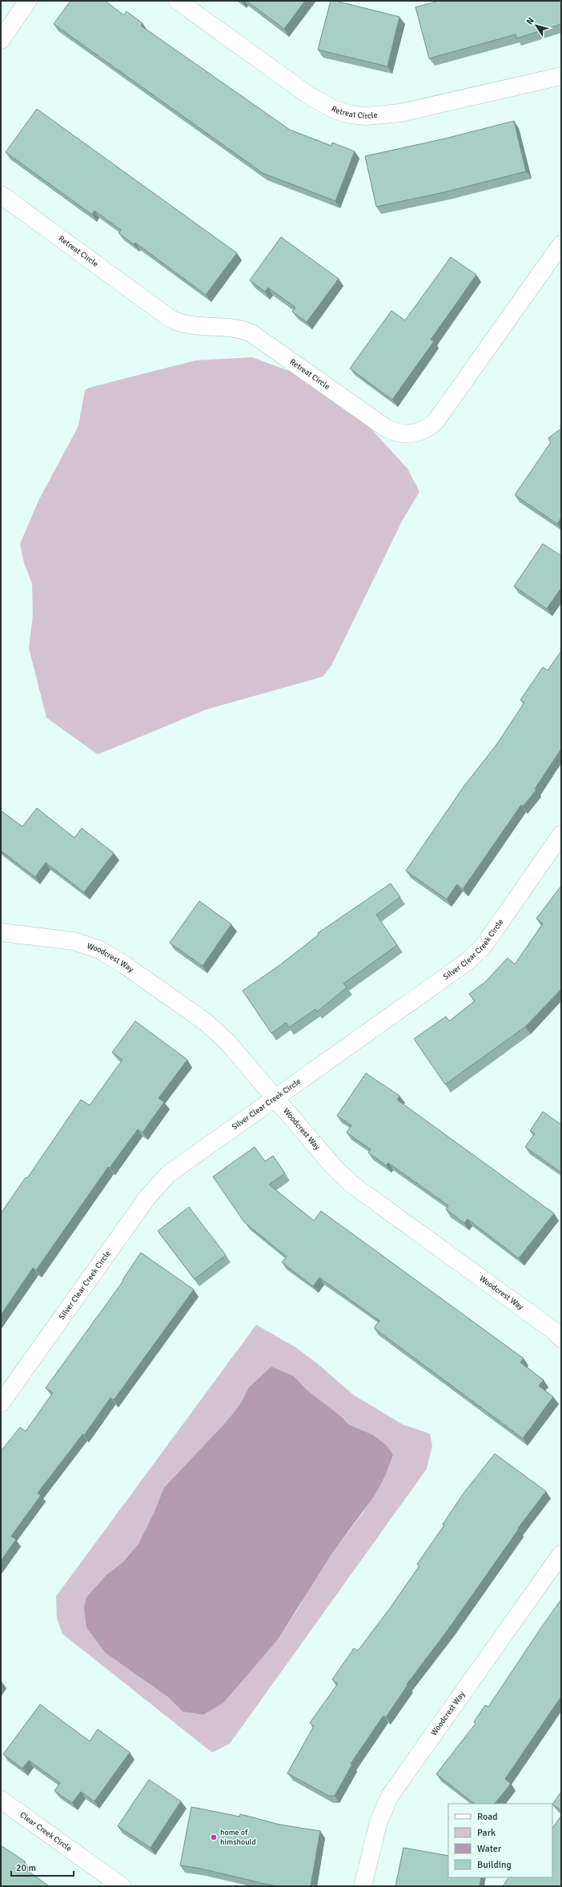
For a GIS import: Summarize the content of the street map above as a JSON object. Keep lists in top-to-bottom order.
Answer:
{
  "streets": {
    "street": [
      "Retreat Circle",
      "Silver Clear Creek Circle",
      "Woodcrest Way",
      "Clear Creek Circle"
    ]
  },
  "crossings": [
    ["Silver Clear Creek Circle", "Woodcrest Way"]
  ],
  "places": ["home of himshould"],
  "legend": [
    "Road",
    "Park",
    "Water",
    "Building"
  ],
  "scale_bar": "20 m",
  "north": "top left"
}
